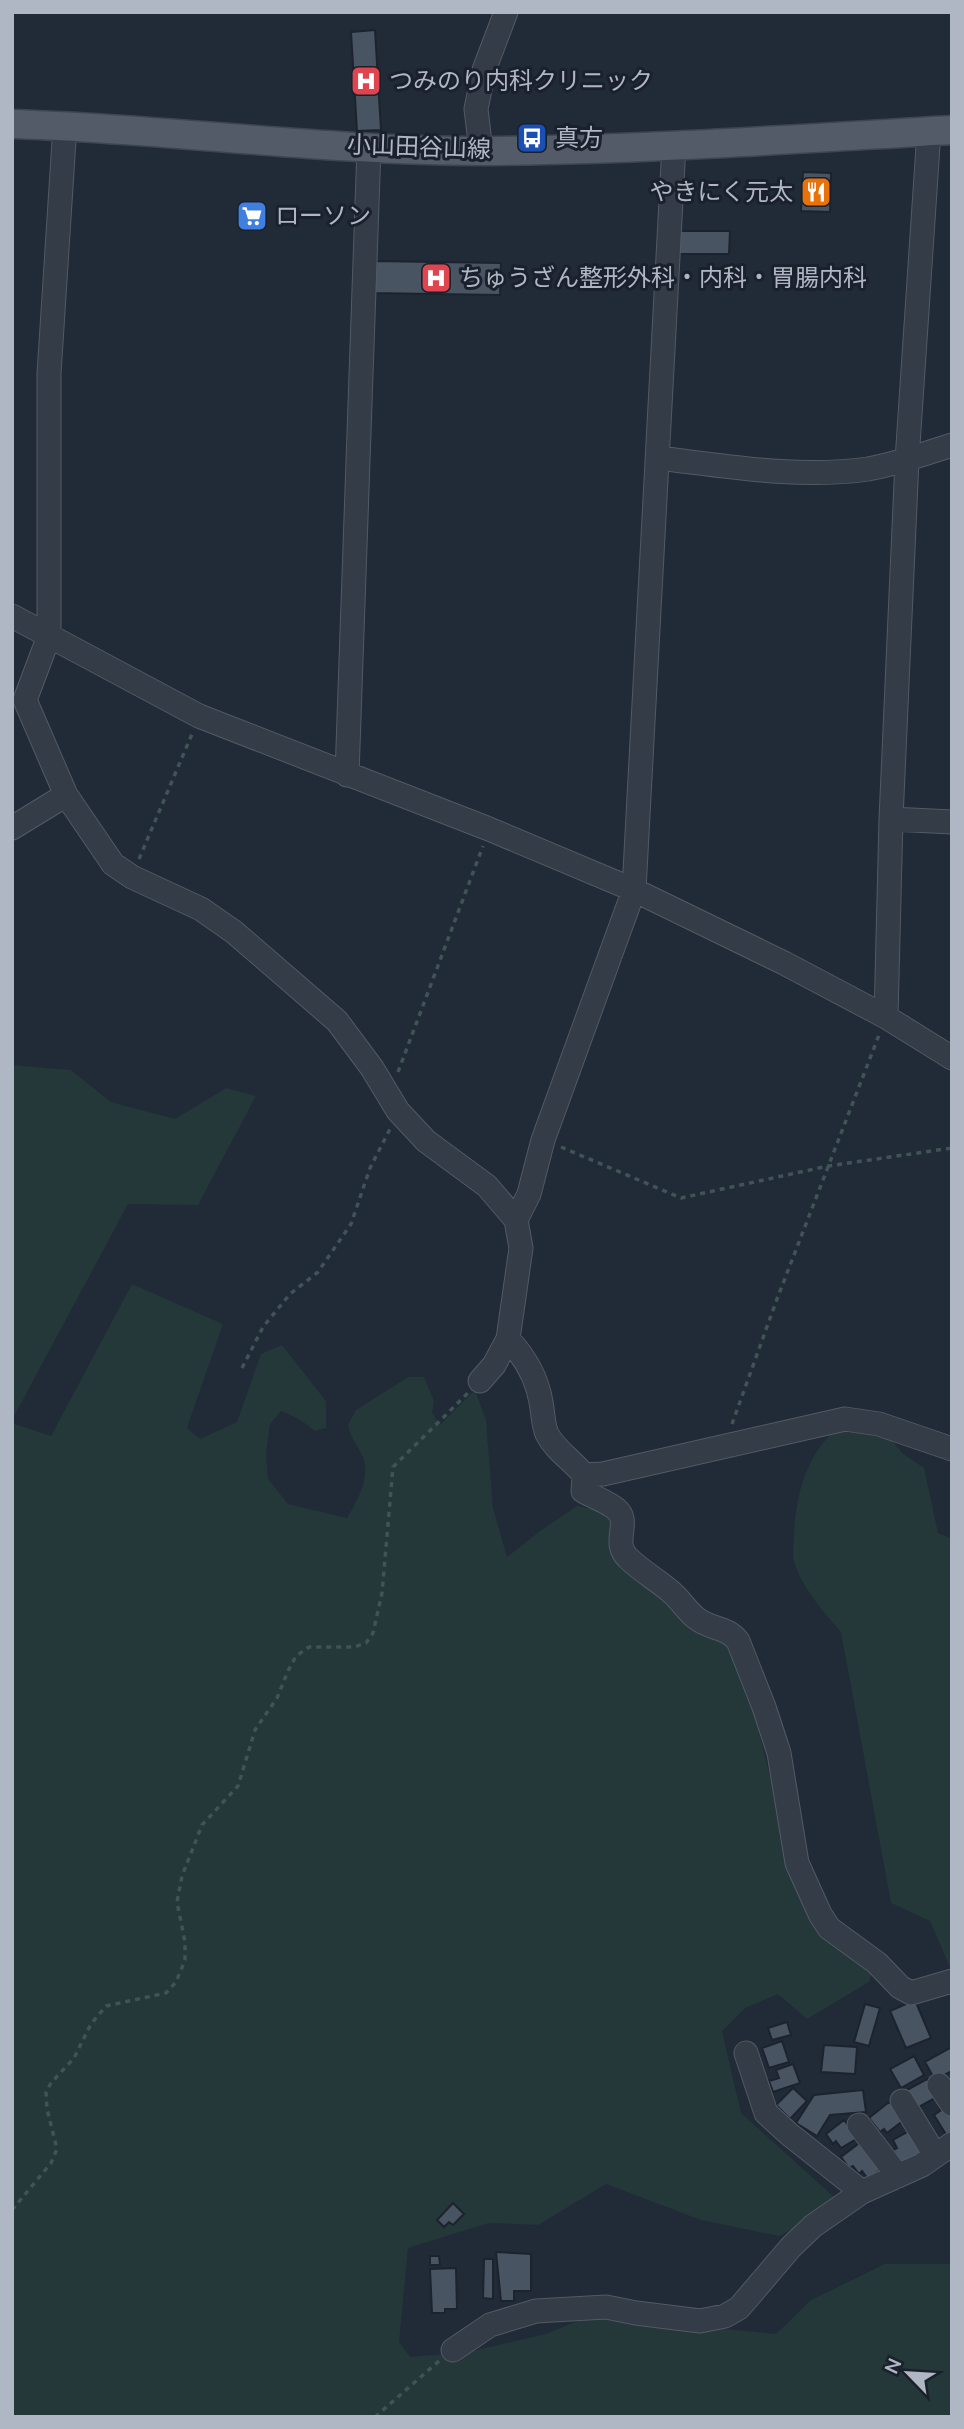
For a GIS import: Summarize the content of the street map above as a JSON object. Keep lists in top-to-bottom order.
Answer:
{
  "streets": {
    "main road": ["小山田谷山線"]
  },
  "places": {
    "hospital": ["つみのり内科クリニック", "ちゅうざん整形外科・内科・胃腸内科"],
    "bus stop": ["真方"],
    "restaurant": ["やきにく元太"],
    "supermarket": ["ローソン"]
  },
  "north": "top left"
}
